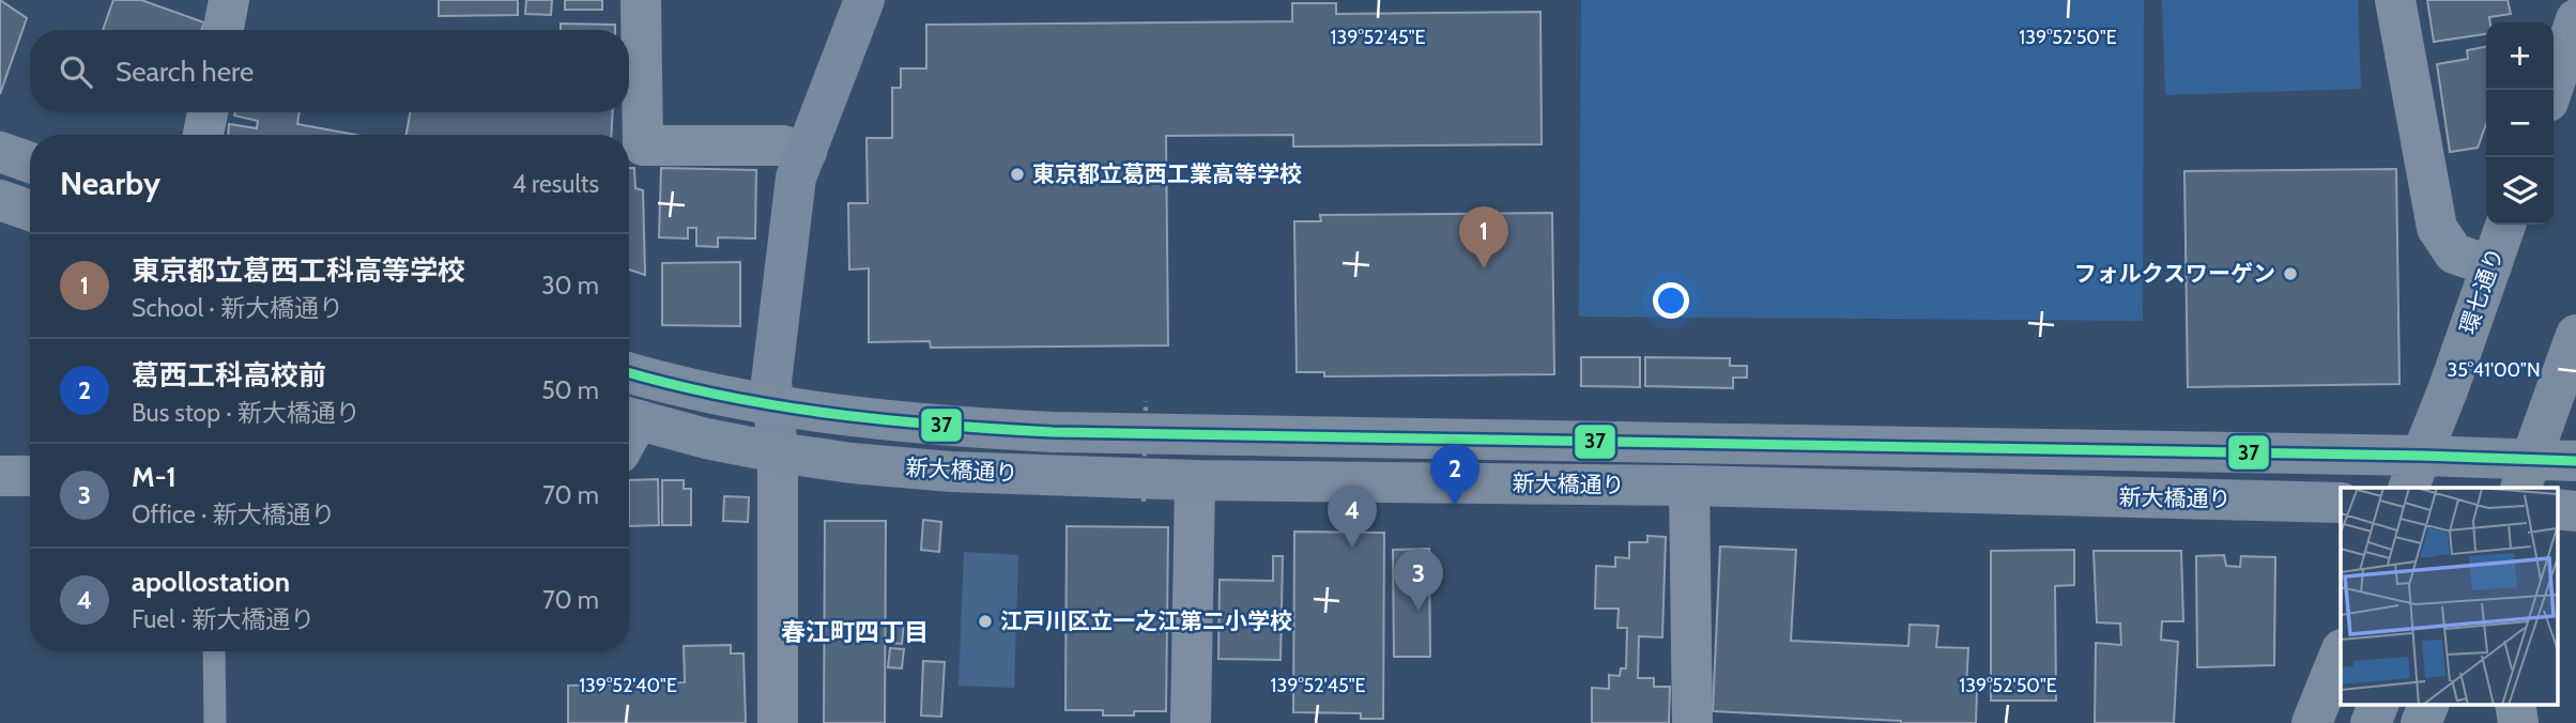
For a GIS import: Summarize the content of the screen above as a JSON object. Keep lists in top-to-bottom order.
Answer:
{
  "streets": {
    "main road": ["環七通り", "新大橋通り"]
  },
  "crossings": [
    ["環七通り", "新大橋通り"]
  ],
  "districts": ["春江町四丁目"],
  "places": ["東京都立葛西工業高等学校", "フォルクスワーゲン", "江戸川区立一之江第二小学校"],
  "lines": ["transit line 37"],
  "page": {
    "map_buttons": ["+", "−"],
    "search": "Search here",
    "heading": ["Nearby", "4 results"],
    "pins": [
      "1",
      "2",
      "4",
      "3"
    ],
    "list": [
      {
        "mark": "1",
        "name": "東京都立葛西工科高等学校",
        "note": "School · 新大橋通り",
        "value": "30 m"
      },
      {
        "mark": "2",
        "name": "葛西工科高校前",
        "note": "Bus stop · 新大橋通り",
        "value": "50 m"
      },
      {
        "mark": "3",
        "name": "M-1",
        "note": "Office · 新大橋通り",
        "value": "70 m"
      },
      {
        "mark": "4",
        "name": "apollostation",
        "note": "Fuel · 新大橋通り",
        "value": "70 m"
      }
    ]
  },
  "coordinates": [
    "139°52'45\"E",
    "139°52'50\"E",
    "35°41'00\"N",
    "139°52'40\"E"
  ]
}
